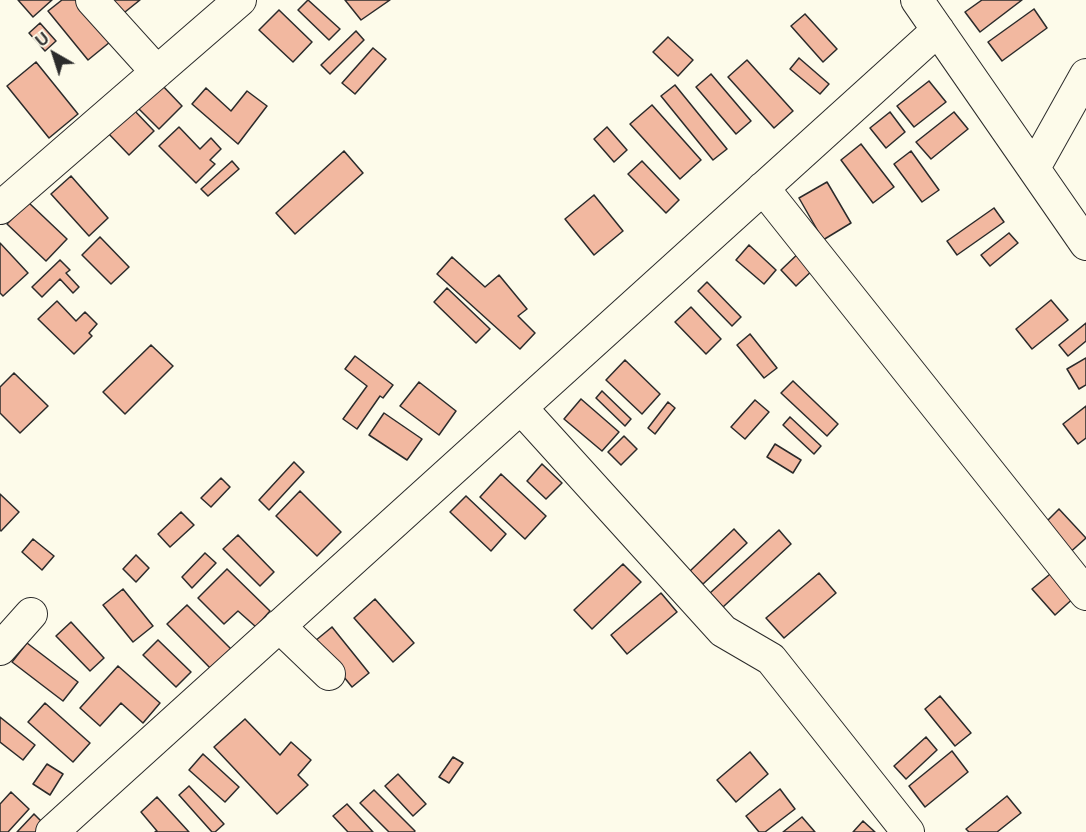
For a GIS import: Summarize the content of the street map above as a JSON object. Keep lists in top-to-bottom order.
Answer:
{
  "north": "top left"
}
